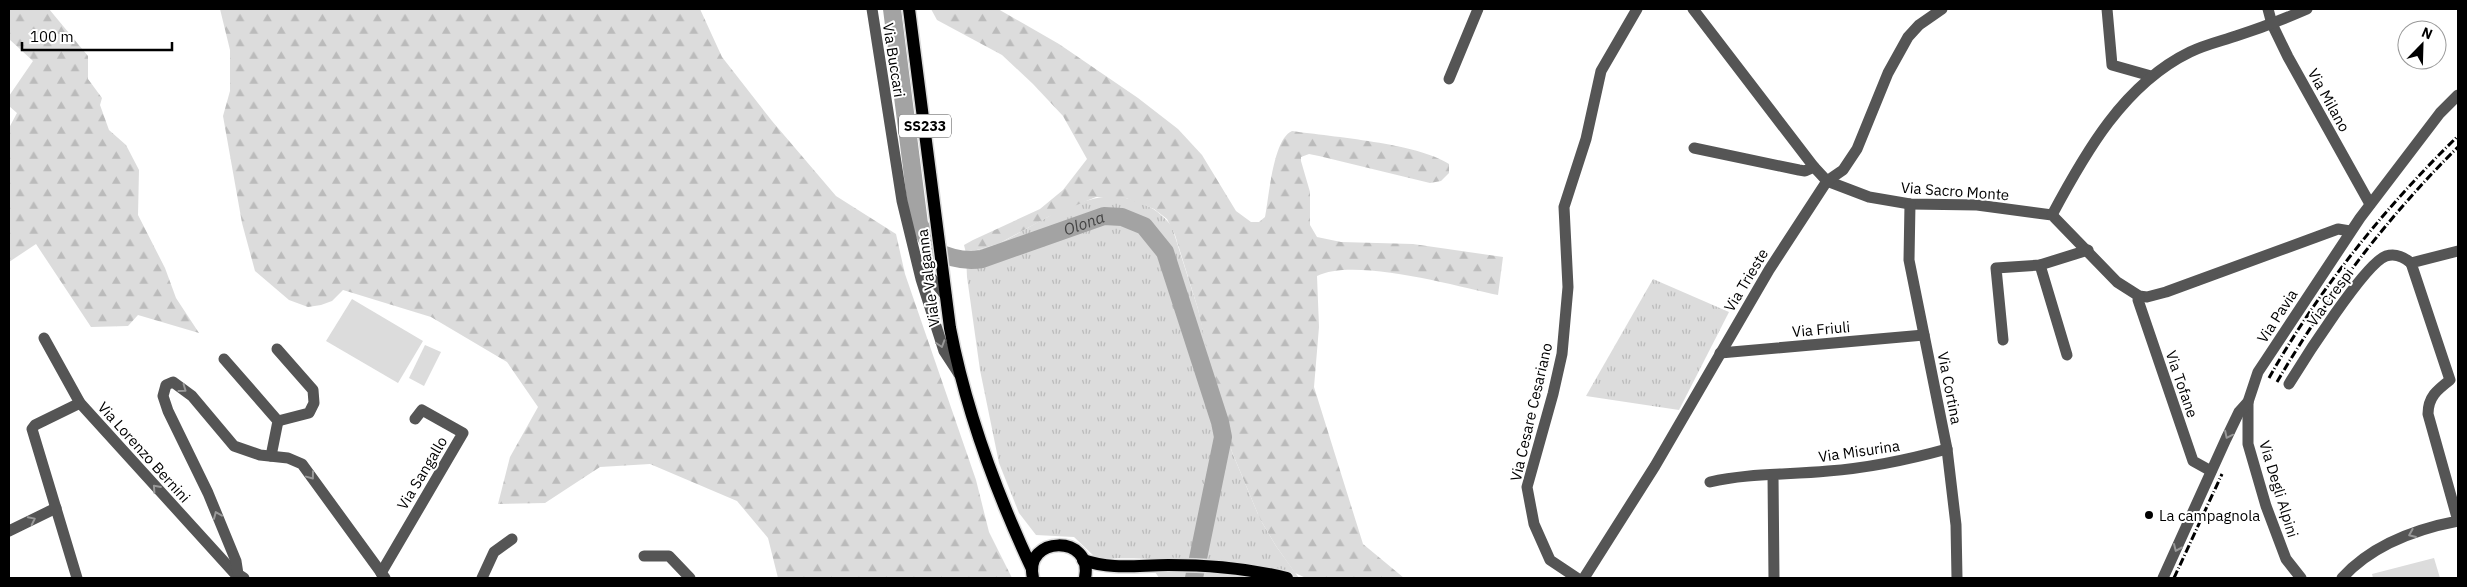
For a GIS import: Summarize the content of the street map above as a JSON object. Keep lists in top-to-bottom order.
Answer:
{
  "streets": {
    "main road": ["SS233", "Viale Valganna"],
    "street": [
      "Via Buccari",
      "Via Milano",
      "Via Sacro Monte",
      "Via Trieste",
      "Via Crespi",
      "Via Pavia",
      "Via Friuli",
      "Via Tofane",
      "Via Cortina",
      "Via Cesare Cesariano",
      "Via Misurina",
      "Via Lorenzo Bernini",
      "Via Sangallo",
      "Via Degli Alpini"
    ]
  },
  "crossings": [
    ["Via Buccari", "Viale Valganna"],
    ["Via Milano", "Via Pavia"],
    ["Via Sacro Monte", "Via Trieste"],
    ["Via Sacro Monte", "Via Cortina"],
    ["Via Trieste", "Via Friuli"],
    ["Via Pavia", "Via Tofane"],
    ["Via Pavia", "Via Degli Alpini"],
    ["Via Friuli", "Via Cortina"],
    ["Via Cortina", "Via Misurina"]
  ],
  "one_way": ["Via Lorenzo Bernini"],
  "water": ["Olona"],
  "places": ["La campagnola"],
  "scale_bar": "100 m",
  "north": "top right"
}
